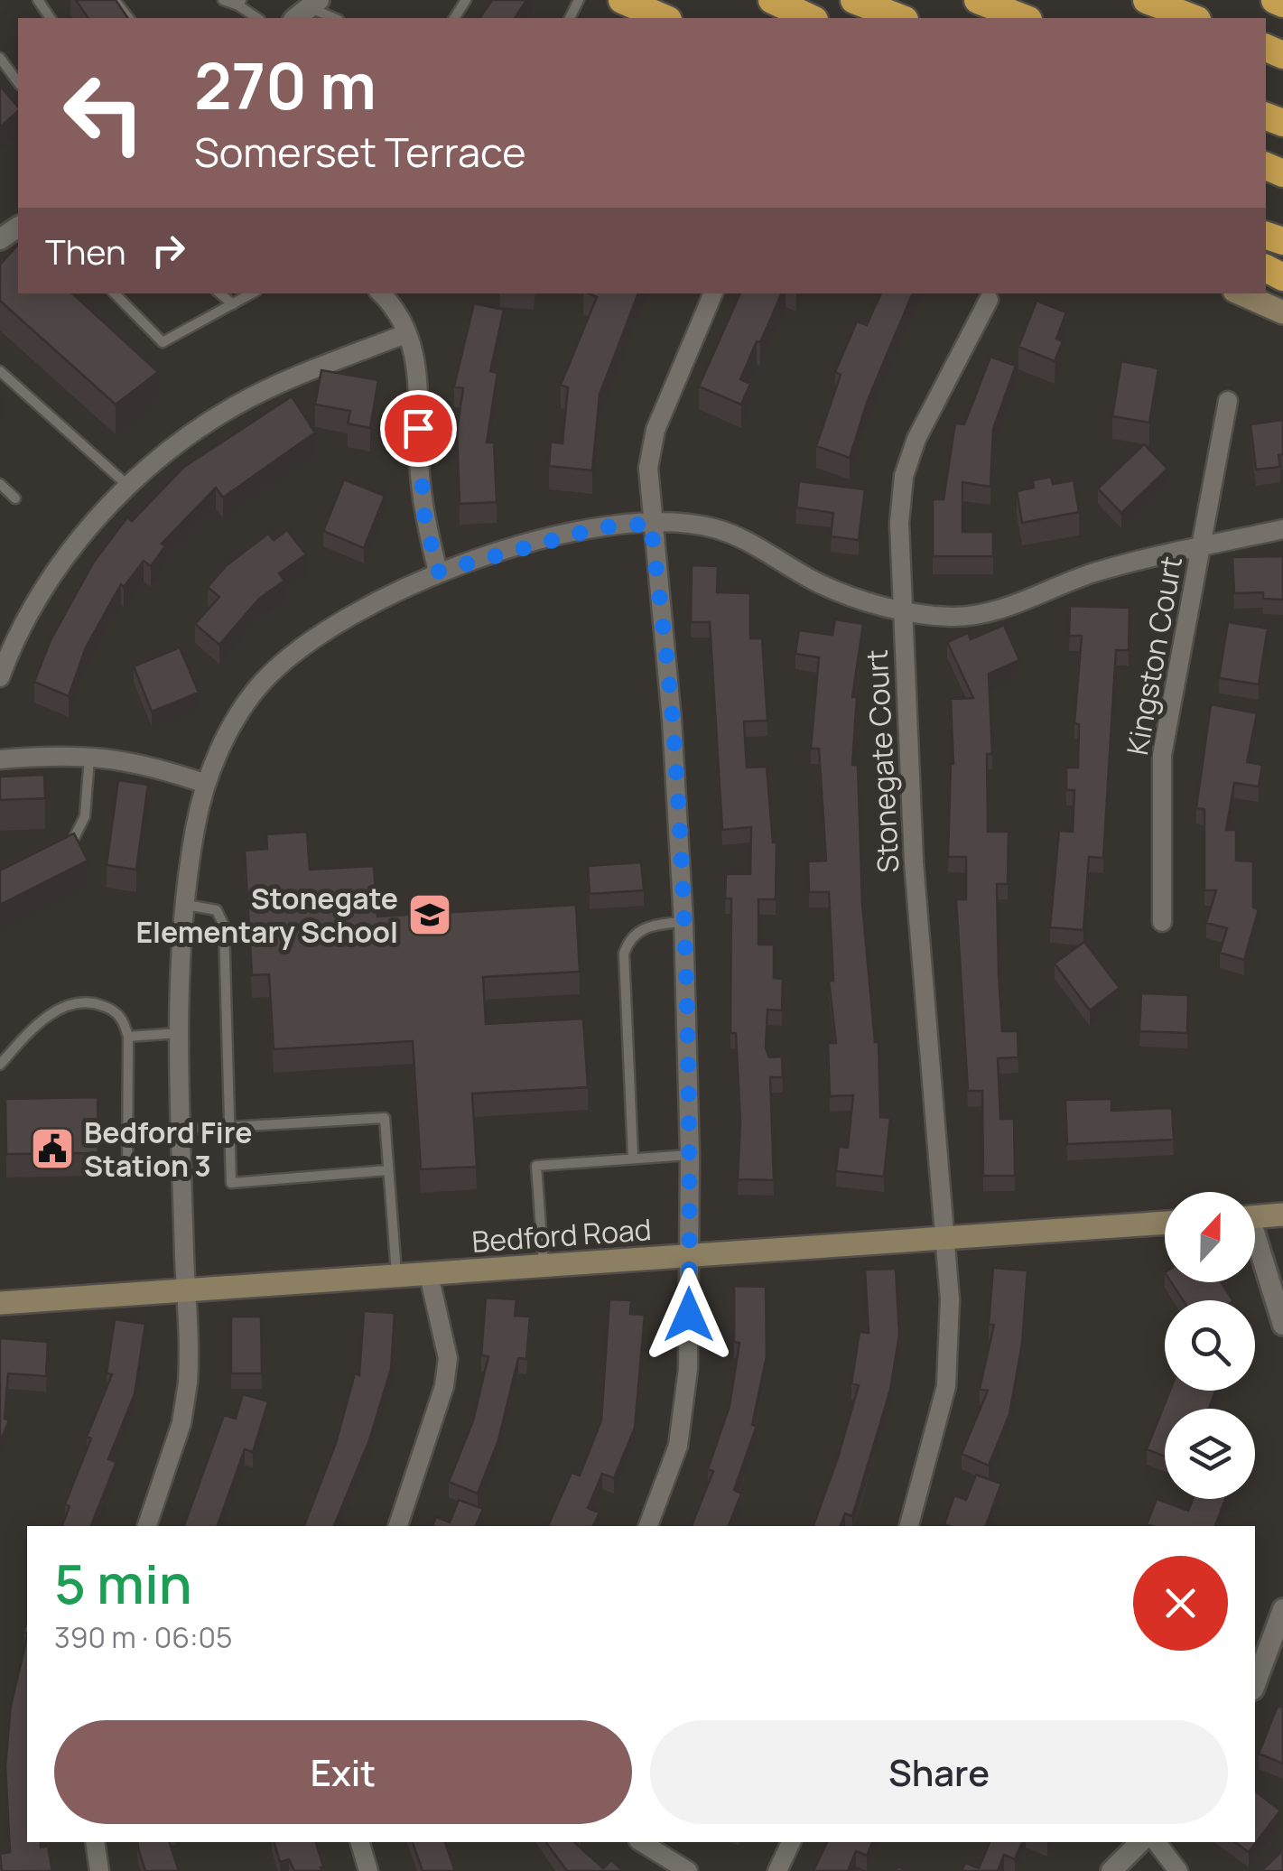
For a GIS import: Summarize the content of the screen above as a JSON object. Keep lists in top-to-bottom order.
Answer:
{
  "streets": {
    "main road": ["Bedford Road"],
    "street": ["Kingston Court", "Stonegate Court"]
  },
  "crossings": [
    ["Stonegate Court", "Bedford Road"]
  ],
  "places": {
    "school or university": ["Stonegate Elementary School"],
    "public building": ["Bedford Fire Station 3"]
  },
  "north": "top",
  "page": {
    "turn": ["270 m", "Somerset Terrace"],
    "then": "Then",
    "heading": ["5 min", "390 m · 06:05"],
    "buttons": ["Exit", "Share"]
  }
}
